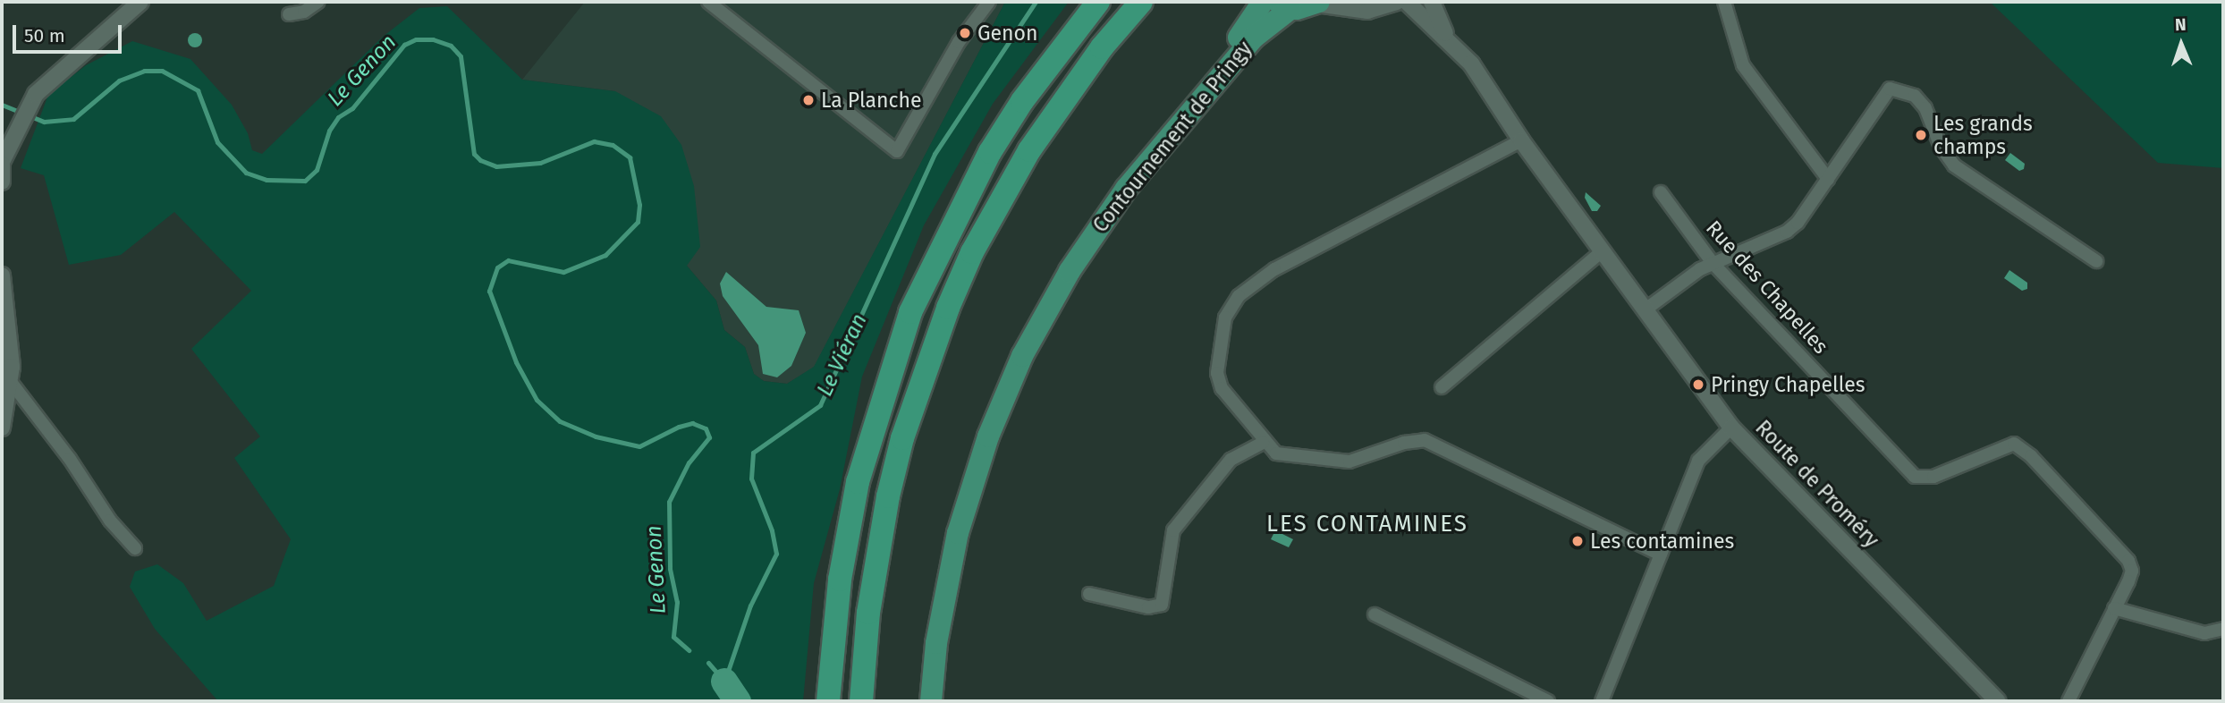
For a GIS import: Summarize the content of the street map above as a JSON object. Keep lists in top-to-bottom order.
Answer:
{
  "streets": {
    "highway": ["Contournement de Pringy"],
    "street": ["Rue des Chapelles", "Route de Proméry"]
  },
  "districts": ["LES CONTAMINES"],
  "water": ["Le Genon", "Le Viéran"],
  "places": [
    "Genon",
    "La Planche",
    "Les grands champs",
    "Pringy Chapelles",
    "Les contamines"
  ],
  "scale_bar": "50 m",
  "north": "top"
}
